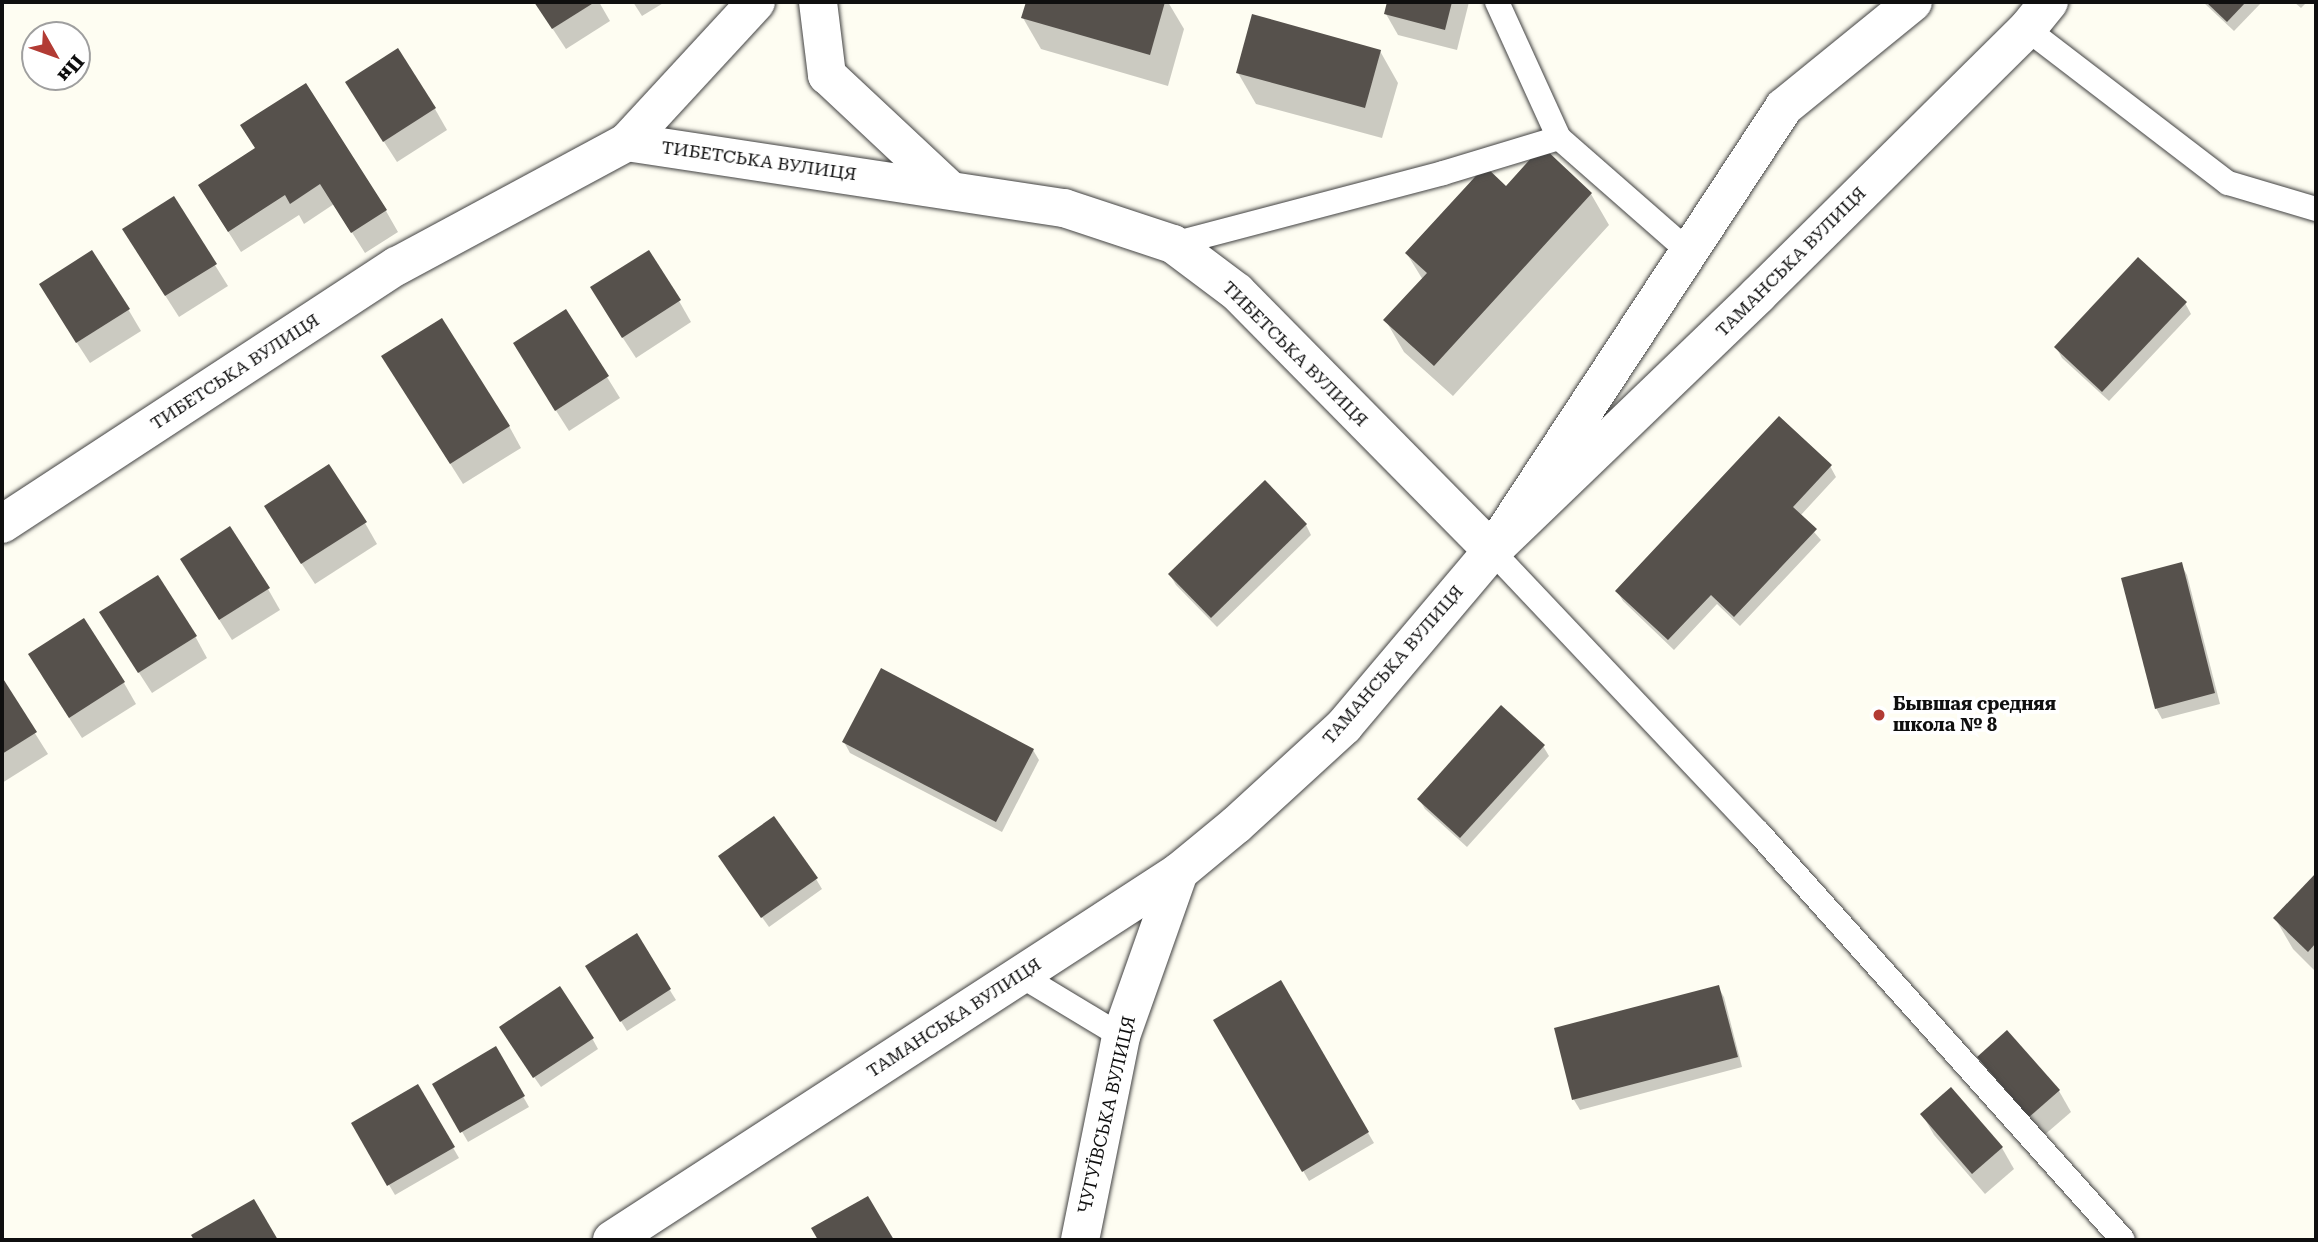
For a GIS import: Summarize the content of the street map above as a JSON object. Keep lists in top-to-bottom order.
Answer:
{
  "streets": {
    "street": ["ТИБЕТСЬКА ВУЛИЦЯ", "ТАМАНСЬКА ВУЛИЦЯ", "ЧУГУЇВСЬКА ВУЛИЦЯ"]
  },
  "crossings": [
    ["ТИБЕТСЬКА ВУЛИЦЯ", "ТАМАНСЬКА ВУЛИЦЯ"],
    ["ТАМАНСЬКА ВУЛИЦЯ", "ЧУГУЇВСЬКА ВУЛИЦЯ"]
  ],
  "places": ["Бывшая средняя школа № 8"],
  "north": "bottom right"
}
